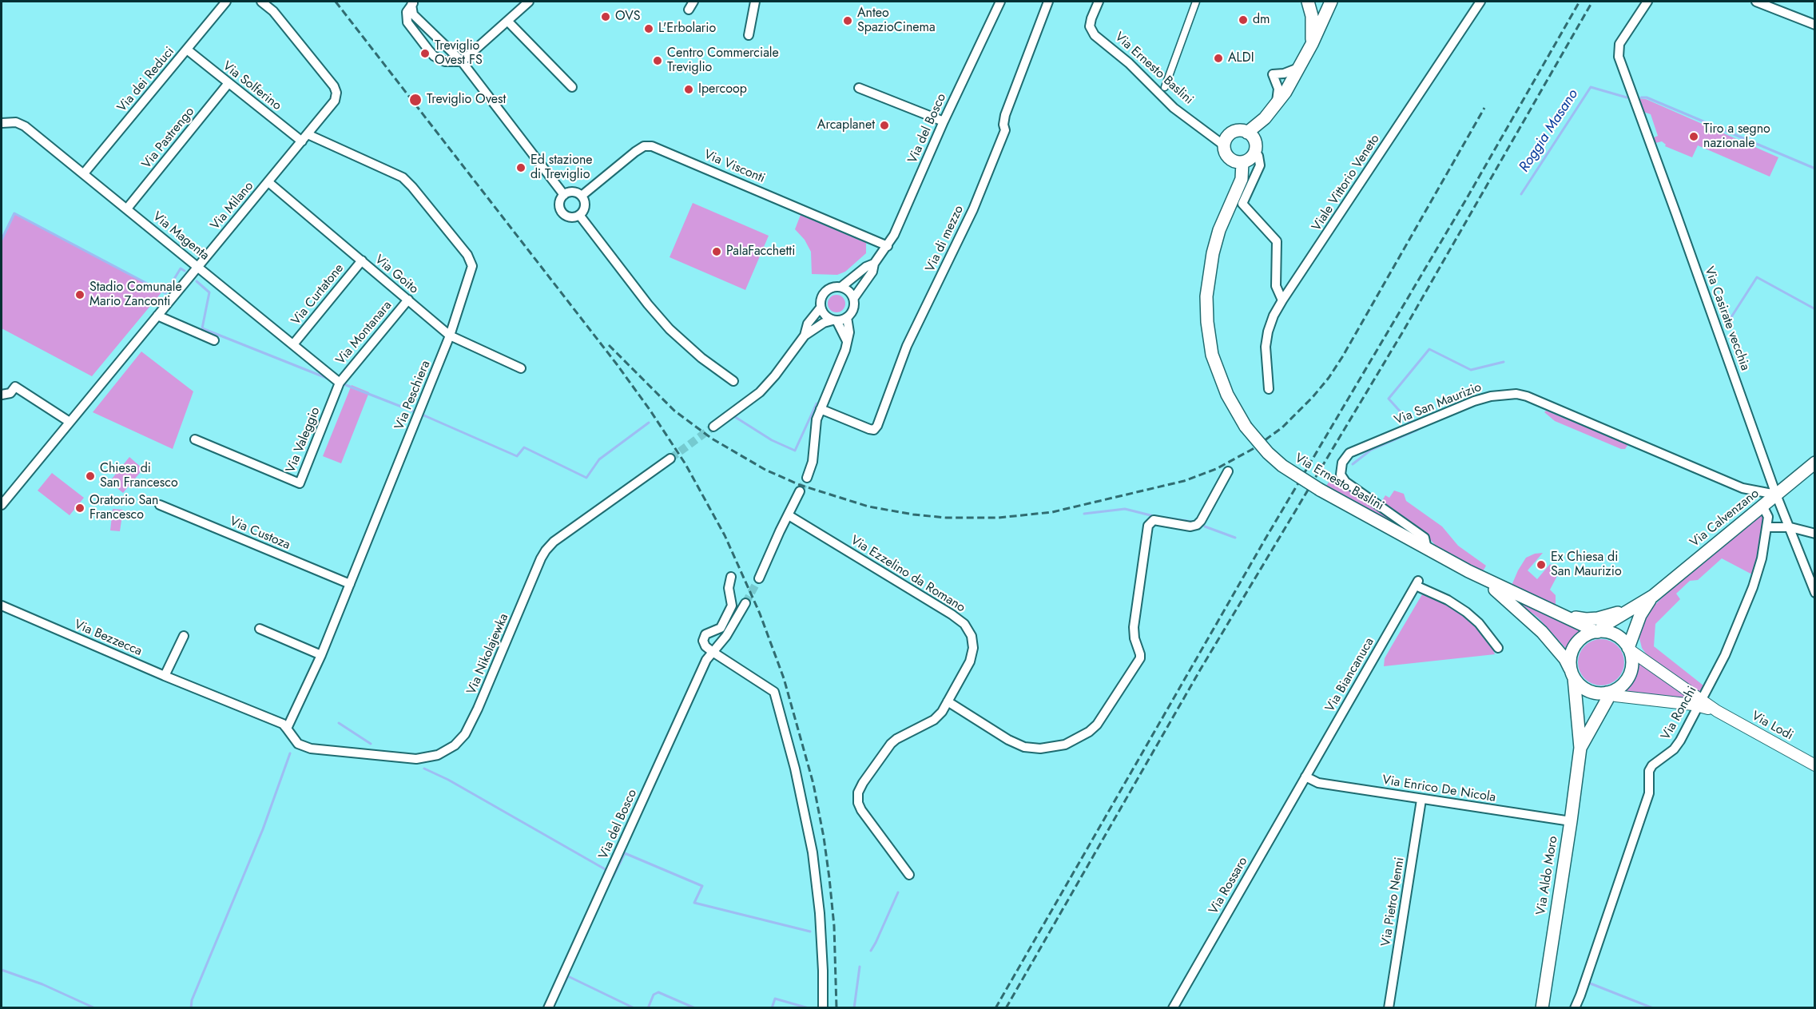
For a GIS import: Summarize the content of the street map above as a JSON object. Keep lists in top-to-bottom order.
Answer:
{
  "streets": {
    "main road": ["Via Ernesto Baslini", "Via Calvenzano", "Via Aldo Moro"],
    "street": [
      "Via dei Reduci",
      "Via Solferino",
      "Via del Bosco",
      "Via Pastrengo",
      "Via Visconti",
      "Viale Vittorio Veneto",
      "Via Milano",
      "Via Magenta",
      "Via di mezzo",
      "Via Goito",
      "Via Curtatone",
      "Via Casirate vecchia",
      "Via Montanara",
      "Via Peschiera",
      "Via San Maurizio",
      "Via Valeggio",
      "Via Custoza",
      "Via Ezzelino da Romano",
      "Via Bezzecca",
      "Via Nikolajewka",
      "Via Biancanuca",
      "Via Ronchi",
      "Via Lodi",
      "Via Enrico De Nicola",
      "Via Rossaro",
      "Via Pietro Nenni"
    ]
  },
  "crossings": [
    ["Via Ernesto Baslini", "Via San Maurizio"],
    ["Via Ernesto Baslini", "Via Calvenzano"],
    ["Via Ernesto Baslini", "Via Lodi"],
    ["Via Ernesto Baslini", "Via Aldo Moro"],
    ["Via dei Reduci", "Via Solferino"],
    ["Via dei Reduci", "Via Magenta"],
    ["Via Solferino", "Via Pastrengo"],
    ["Via Solferino", "Via Milano"],
    ["Via Solferino", "Via Peschiera"],
    ["Via del Bosco", "Via Visconti"],
    ["Via Pastrengo", "Via Magenta"],
    ["Via Milano", "Via Magenta"],
    ["Via Milano", "Via Goito"],
    ["Via Milano", "Via Peschiera"],
    ["Via Magenta", "Via Curtatone"],
    ["Via Magenta", "Via Montanara"],
    ["Via Magenta", "Via Valeggio"],
    ["Via Goito", "Via Curtatone"],
    ["Via Goito", "Via Montanara"],
    ["Via Goito", "Via Peschiera"],
    ["Via Casirate vecchia", "Via San Maurizio"],
    ["Via Casirate vecchia", "Via Calvenzano"],
    ["Via Montanara", "Via Valeggio"],
    ["Via Peschiera", "Via Custoza"],
    ["Via Peschiera", "Via Nikolajewka"],
    ["Via San Maurizio", "Via Calvenzano"],
    ["Via Calvenzano", "Via Ronchi"],
    ["Via Calvenzano", "Via Lodi"],
    ["Via Calvenzano", "Via Aldo Moro"],
    ["Via Bezzecca", "Via Nikolajewka"],
    ["Via Biancanuca", "Via Enrico De Nicola"],
    ["Via Biancanuca", "Via Rossaro"],
    ["Via Ronchi", "Via Lodi"],
    ["Via Lodi", "Via Aldo Moro"],
    ["Via Enrico De Nicola", "Via Aldo Moro"],
    ["Via Enrico De Nicola", "Via Rossaro"],
    ["Via Enrico De Nicola", "Via Pietro Nenni"]
  ],
  "water": ["Roggia Masano"],
  "places": [
    "OVS",
    "dm",
    "Anteo SpazioCinema",
    "L'Erbolario",
    "Treviglio Ovest FS",
    "ALDI",
    "Centro Commerciale Treviglio",
    "Ipercoop",
    "Treviglio Ovest",
    "Arcaplanet",
    "Tiro a segno nazionale",
    "Ed stazione di Treviglio",
    "PalaFacchetti",
    "Stadio Comunale Mario Zanconti",
    "Chiesa di San Francesco",
    "Oratorio San Francesco",
    "Ex Chiesa di San Maurizio"
  ]
}
